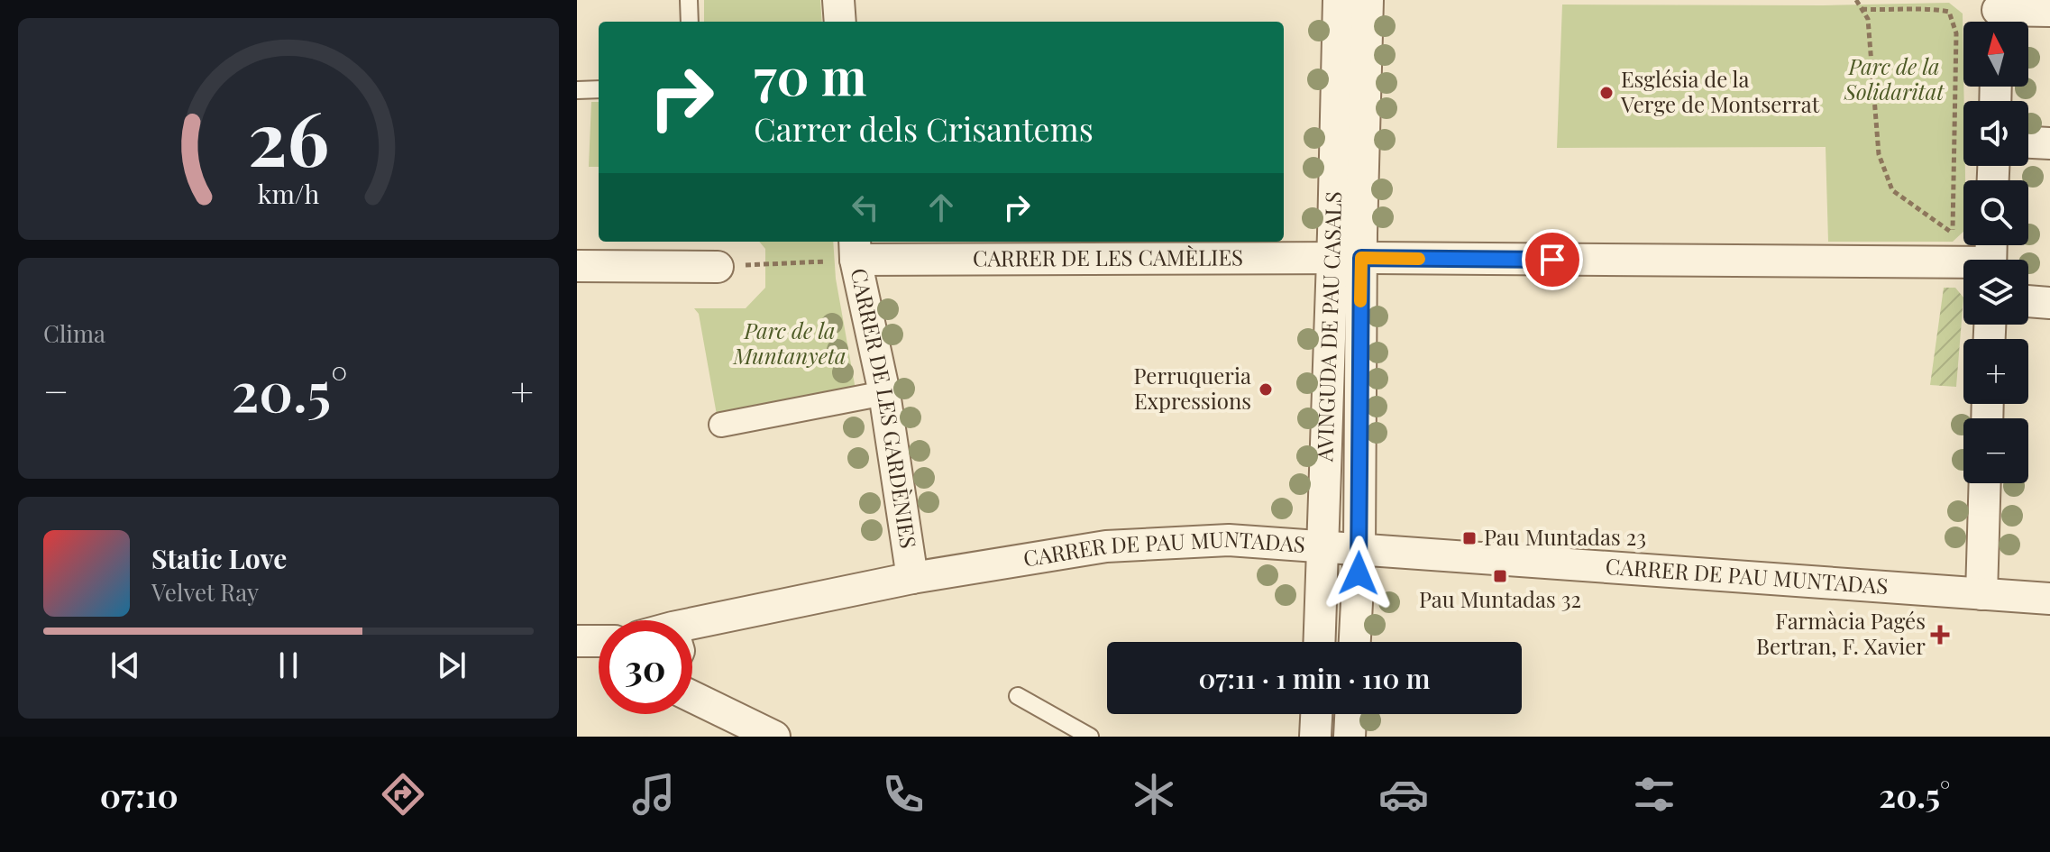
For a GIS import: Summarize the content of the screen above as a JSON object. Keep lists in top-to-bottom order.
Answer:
{
  "streets": {
    "street": [
      "CARRER DE LES CAMÈLIES",
      "AVINGUDA DE PAU CASALS",
      "CARRER DE LES GARDÈNIES",
      "CARRER DE PAU MUNTADAS"
    ]
  },
  "crossings": [
    ["CARRER DE LES CAMÈLIES", "AVINGUDA DE PAU CASALS"],
    ["CARRER DE LES CAMÈLIES", "CARRER DE LES GARDÈNIES"],
    ["AVINGUDA DE PAU CASALS", "CARRER DE PAU MUNTADAS"],
    ["CARRER DE LES GARDÈNIES", "CARRER DE PAU MUNTADAS"]
  ],
  "parks": ["Parc de la Solidaritat", "Parc de la Muntanyeta"],
  "places": {
    "other": ["Església de la Verge de Montserrat", "Perruqueria Expressions"],
    "transit": ["Pau Muntadas 23", "Pau Muntadas 32"],
    "health": ["Farmàcia Pagés Bertran, F. Xavier"]
  },
  "north": "top",
  "page": {
    "map_buttons": ["+", "−"],
    "turn": ["70 m", "Carrer dels Crisantems"],
    "tile": "Clima",
    "heat": ["−", "20.5°", "+"],
    "song": ["Static Love", "Velvet Ray"],
    "limit": "30",
    "trip": "07:11 · 1 min · 110 m",
    "tabs": ["07:10", "20.5°"],
    "gauge": ["26", "km/h"]
  }
}
